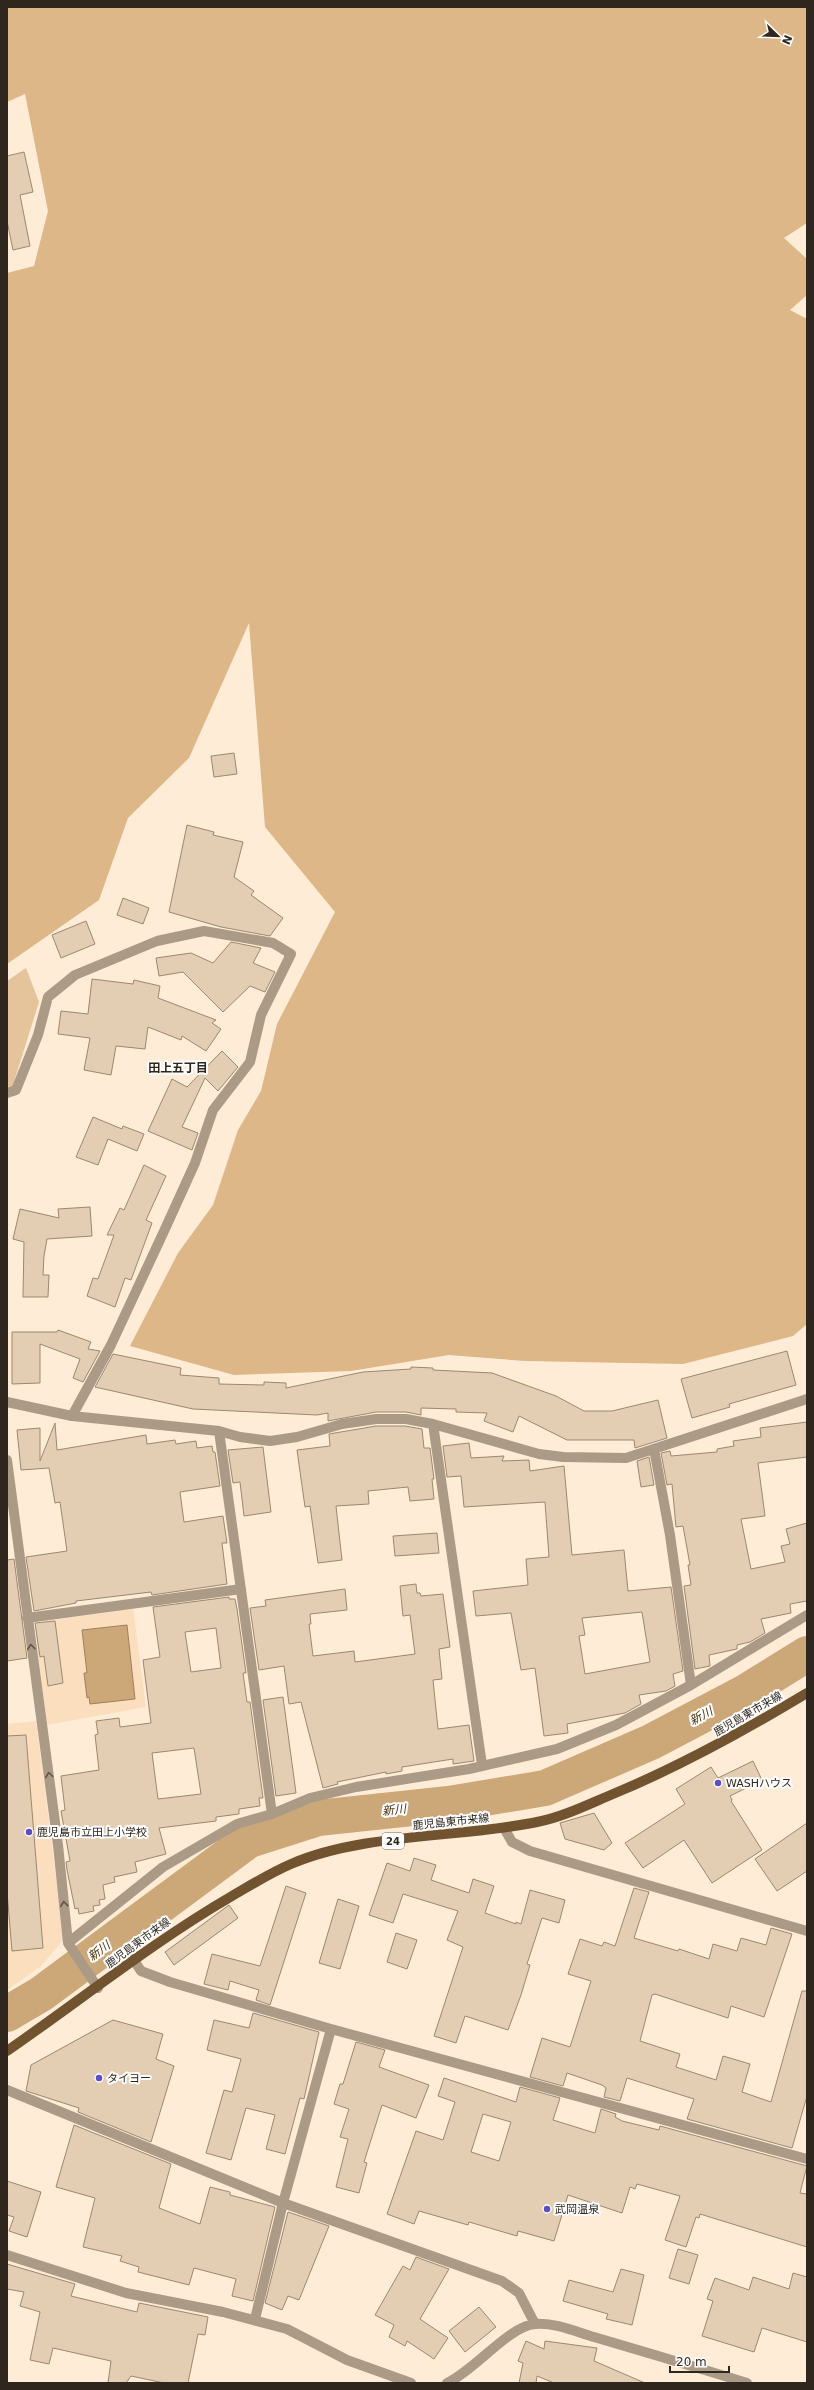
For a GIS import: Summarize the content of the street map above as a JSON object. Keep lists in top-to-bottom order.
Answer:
{
  "streets": {
    "main road": ["鹿児島東市来線", "24"]
  },
  "districts": ["田上五丁目"],
  "water": ["新川"],
  "places": [
    "WASHハウス",
    "鹿児島市立田上小学校",
    "タイヨー",
    "武岡温泉"
  ],
  "scale_bar": "20 m",
  "north": "bottom right"
}
